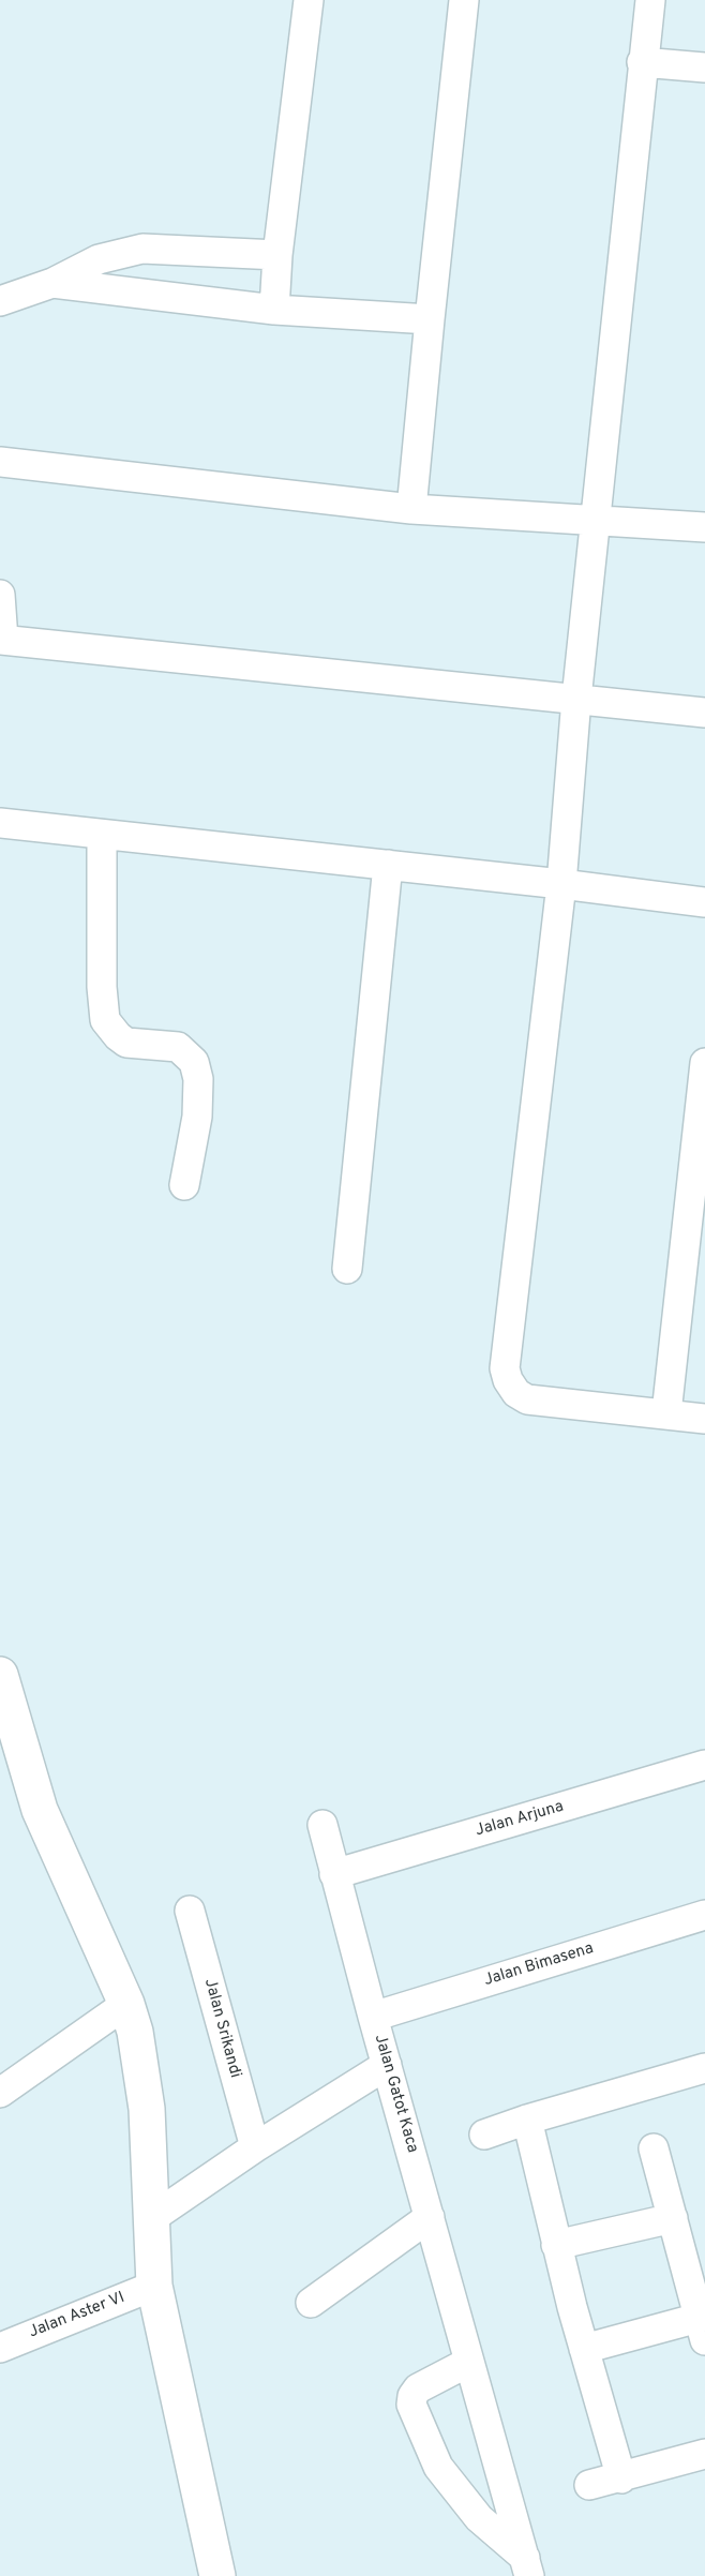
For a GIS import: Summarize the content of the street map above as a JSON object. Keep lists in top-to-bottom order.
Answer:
{
  "streets": {
    "street": [
      "Jalan Arjuna",
      "Jalan Bimasena",
      "Jalan Srikandi",
      "Jalan Gatot Kaca",
      "Jalan Aster VI"
    ]
  },
  "crossings": [
    ["Jalan Arjuna", "Jalan Gatot Kaca"],
    ["Jalan Bimasena", "Jalan Gatot Kaca"]
  ]
}
